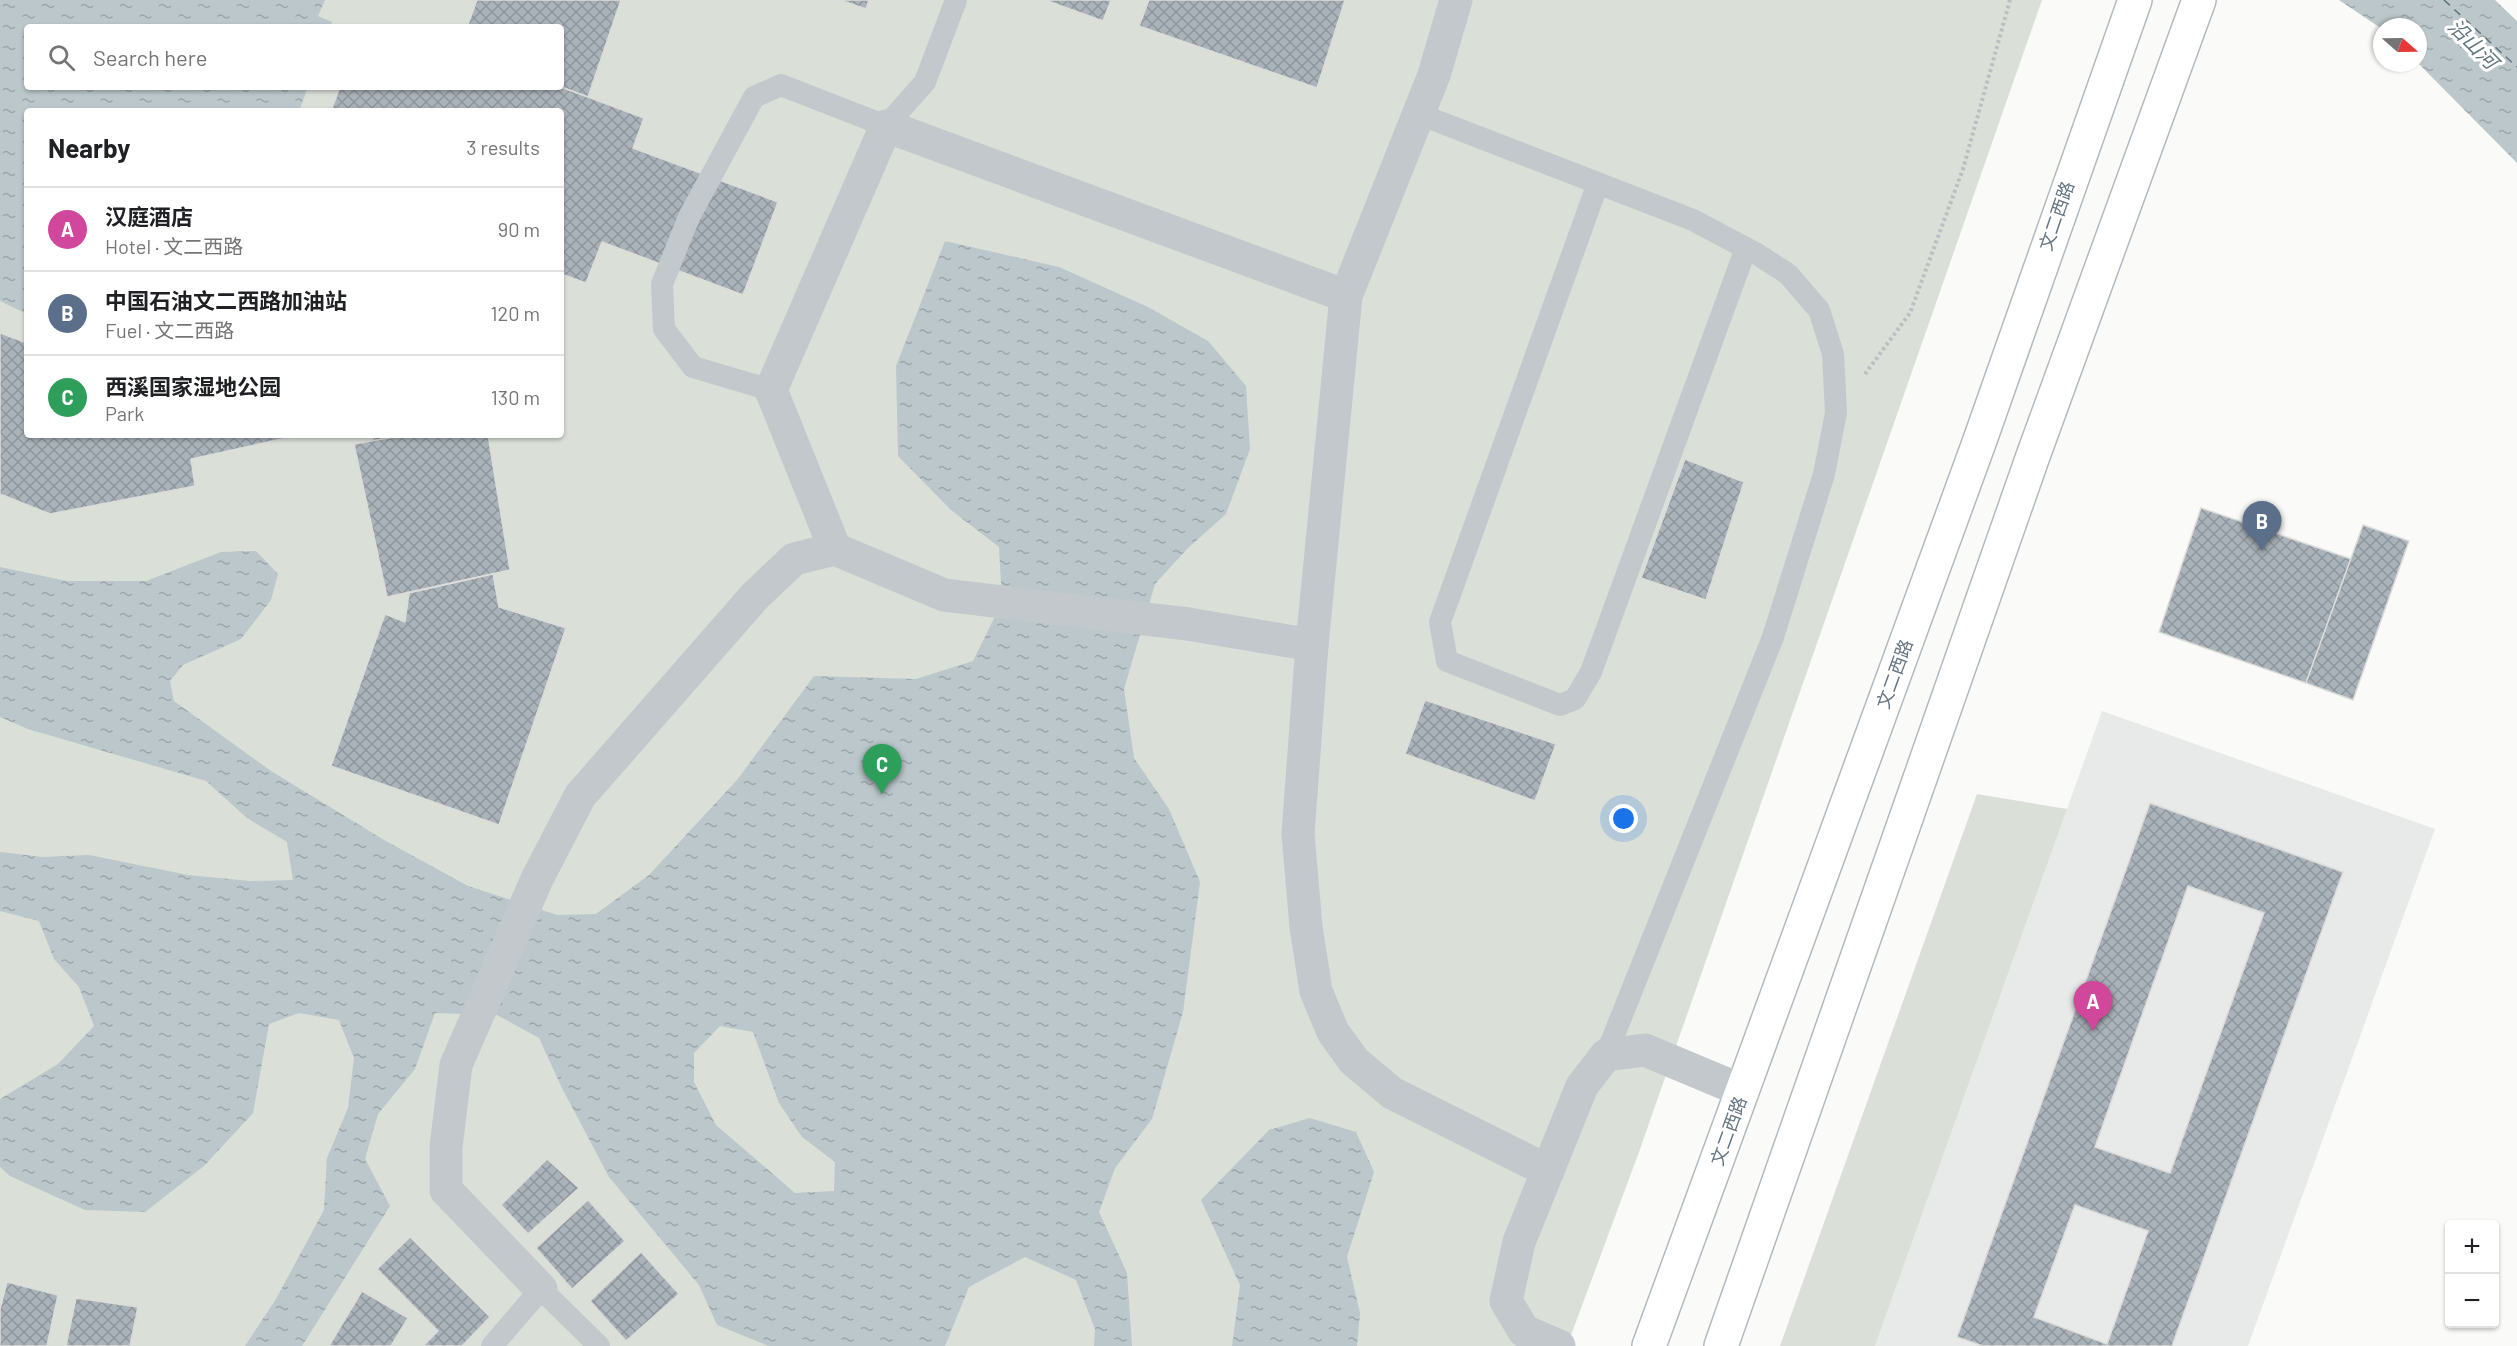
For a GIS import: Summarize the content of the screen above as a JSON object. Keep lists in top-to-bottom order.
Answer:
{
  "streets": {
    "main road": ["文二西路"]
  },
  "water": ["沿山河"],
  "north": "right",
  "page": {
    "search": "Search here",
    "heading": ["Nearby", "3 results"],
    "list": [
      {
        "mark": "A",
        "name": "汉庭酒店",
        "note": "Hotel · 文二西路",
        "value": "90 m"
      },
      {
        "mark": "B",
        "name": "中国石油文二西路加油站",
        "note": "Fuel · 文二西路",
        "value": "120 m"
      },
      {
        "mark": "C",
        "name": "西溪国家湿地公园",
        "note": "Park",
        "value": "130 m"
      }
    ],
    "pins": ["B", "C", "A"],
    "map_buttons": ["+", "−"]
  }
}
